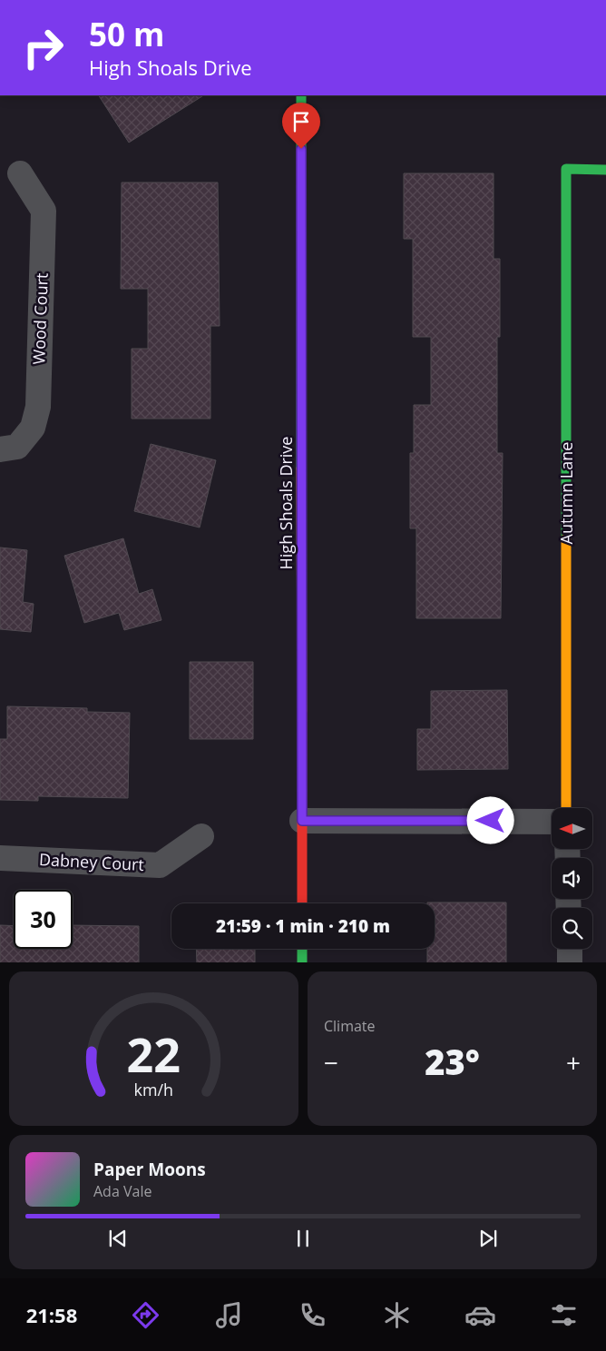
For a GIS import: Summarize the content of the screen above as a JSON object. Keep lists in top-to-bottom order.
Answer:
{
  "streets": {
    "street": [
      "Wood Court",
      "Autumn Lane",
      "High Shoals Drive",
      "Dabney Court"
    ]
  },
  "north": "left",
  "page": {
    "turn": ["50 m", "High Shoals Drive"],
    "limit": "30",
    "trip": "21:59 · 1 min · 210 m",
    "tile": "Climate",
    "heat": ["−", "23°", "+"],
    "song": ["Paper Moons", "Ada Vale"],
    "tabs": "21:58",
    "gauge": ["22", "km/h"]
  }
}
